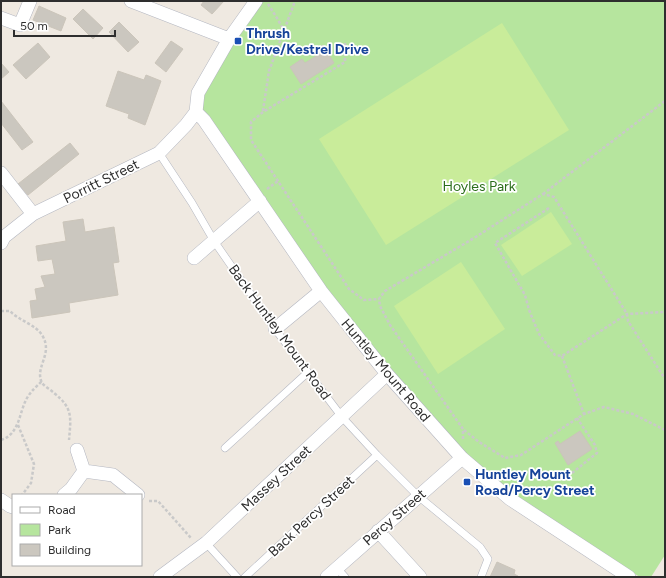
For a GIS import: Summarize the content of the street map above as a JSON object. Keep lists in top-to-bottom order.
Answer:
{
  "streets": {
    "street": [
      "Porritt Street",
      "Huntley Mount Road",
      "Massey Street",
      "Percy Street"
    ],
    "lane": ["Back Huntley Mount Road", "Back Percy Street"]
  },
  "crossings": [
    ["Porritt Street", "Back Huntley Mount Road"],
    ["Porritt Street", "Huntley Mount Road"],
    ["Back Huntley Mount Road", "Massey Street"],
    ["Back Huntley Mount Road", "Back Percy Street"],
    ["Back Huntley Mount Road", "Percy Street"],
    ["Huntley Mount Road", "Massey Street"],
    ["Huntley Mount Road", "Percy Street"]
  ],
  "parks": ["Hoyles Park"],
  "places": {
    "transit": ["Thrush Drive/Kestrel Drive", "Huntley Mount Road/Percy Street"]
  },
  "legend": ["Road", "Park", "Building"],
  "scale_bar": "50 m"
}
